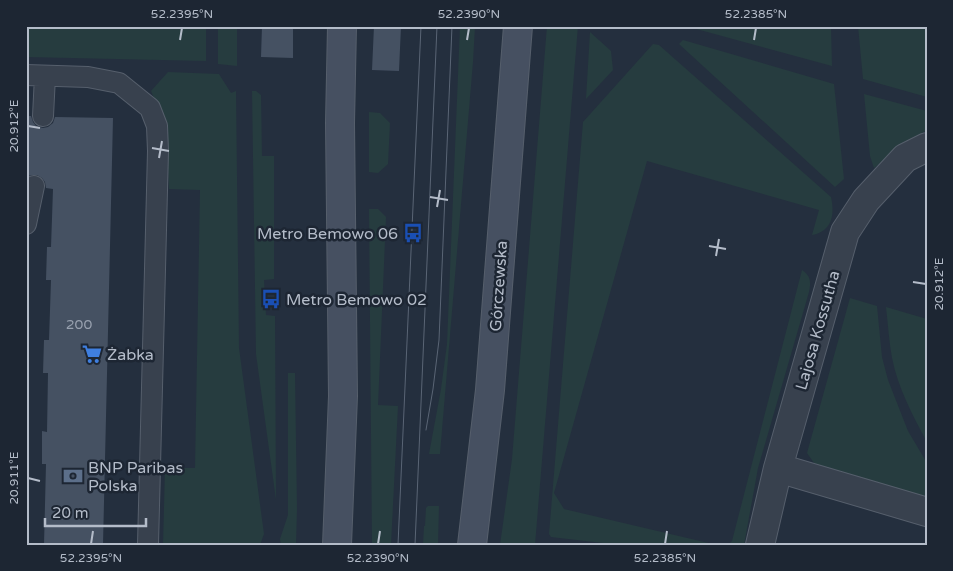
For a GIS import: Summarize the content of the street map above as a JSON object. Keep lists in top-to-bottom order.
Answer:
{
  "streets": {
    "main road": ["Górczewska"],
    "street": ["Lajosa Kossutha"]
  },
  "places": {
    "bus stop": ["Metro Bemowo 06", "Metro Bemowo 02"],
    "supermarket": ["Żabka"],
    "bank": ["BNP Paribas Polska"]
  },
  "house_numbers": ["200"],
  "scale_bar": "20 m",
  "coordinates": [
    "52.2395°N",
    "52.2390°N",
    "52.2385°N",
    "20.912°E",
    "20.911°E"
  ]
}
